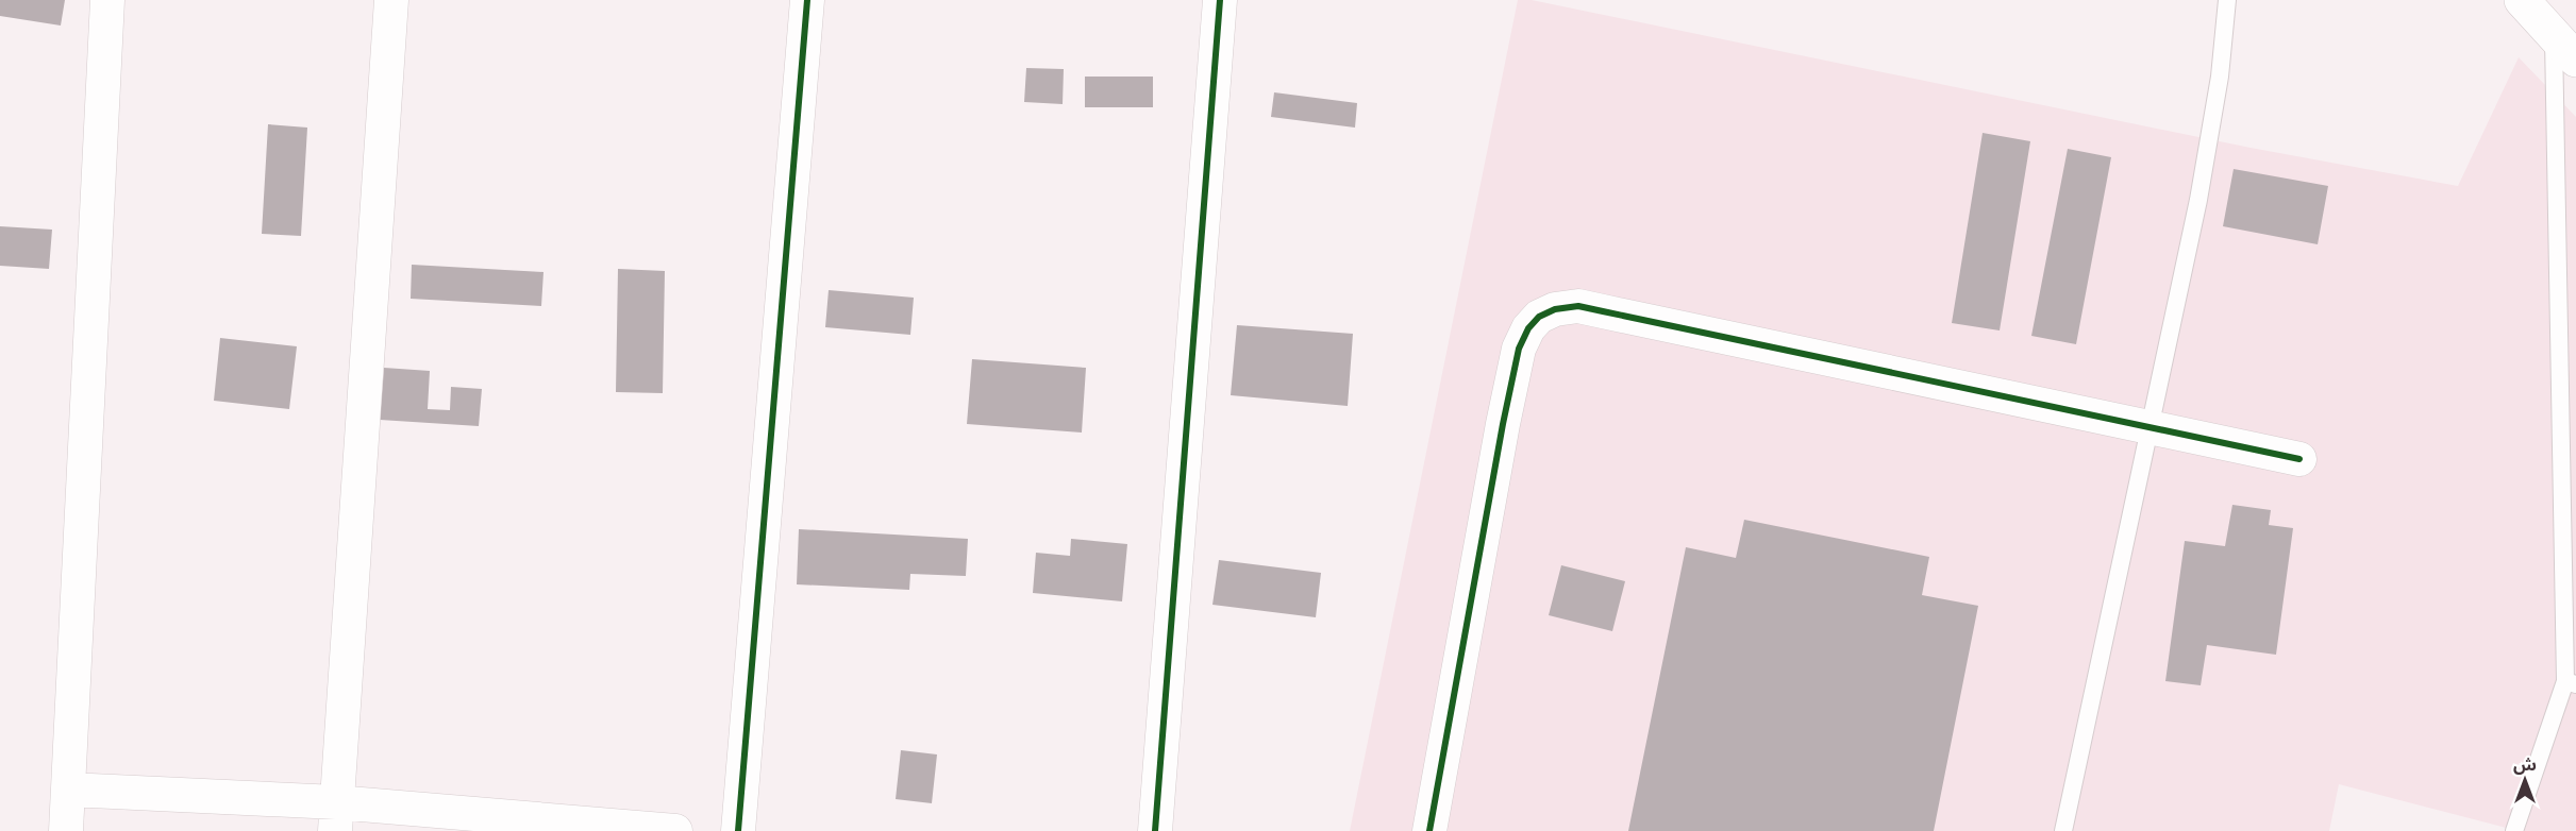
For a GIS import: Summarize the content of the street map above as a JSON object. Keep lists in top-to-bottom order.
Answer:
{
  "north": "top"
}
